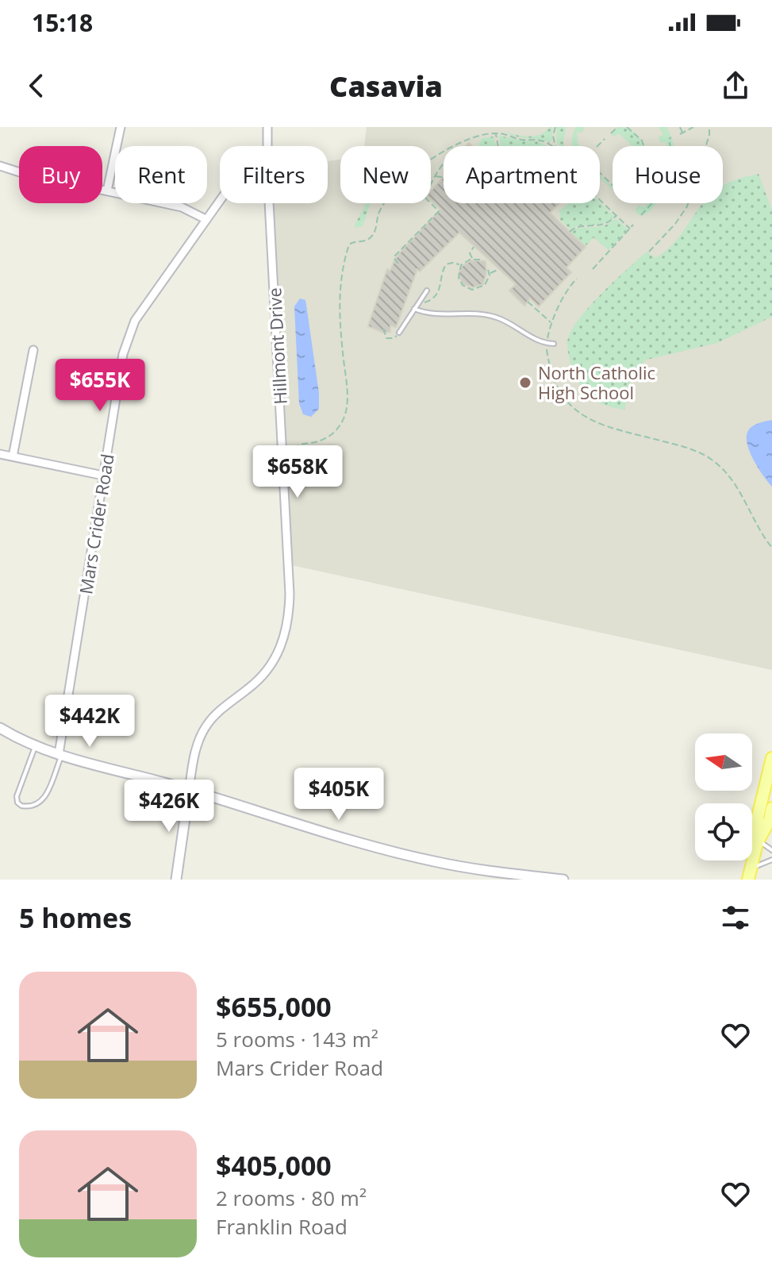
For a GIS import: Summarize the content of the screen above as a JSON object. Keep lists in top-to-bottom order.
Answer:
{
  "streets": {
    "street": ["Hillmont Drive", "Mars Crider Road"]
  },
  "places": ["North Catholic High School"],
  "north": "left",
  "page": {
    "status": "15:18",
    "header": "Casavia",
    "chip": [
      "Buy",
      "Rent",
      "Filters",
      "New",
      "Apartment",
      "House"
    ],
    "price": [
      "$655K",
      "$658K",
      "$442K",
      "$405K",
      "$426K"
    ],
    "heading": "5 homes",
    "list": [
      {
        "name": "$655,000",
        "note": "5 rooms · 143 m² · Mars Crider Road"
      },
      {
        "name": "$405,000",
        "note": "2 rooms · 80 m² · Franklin Road"
      }
    ]
  }
}
